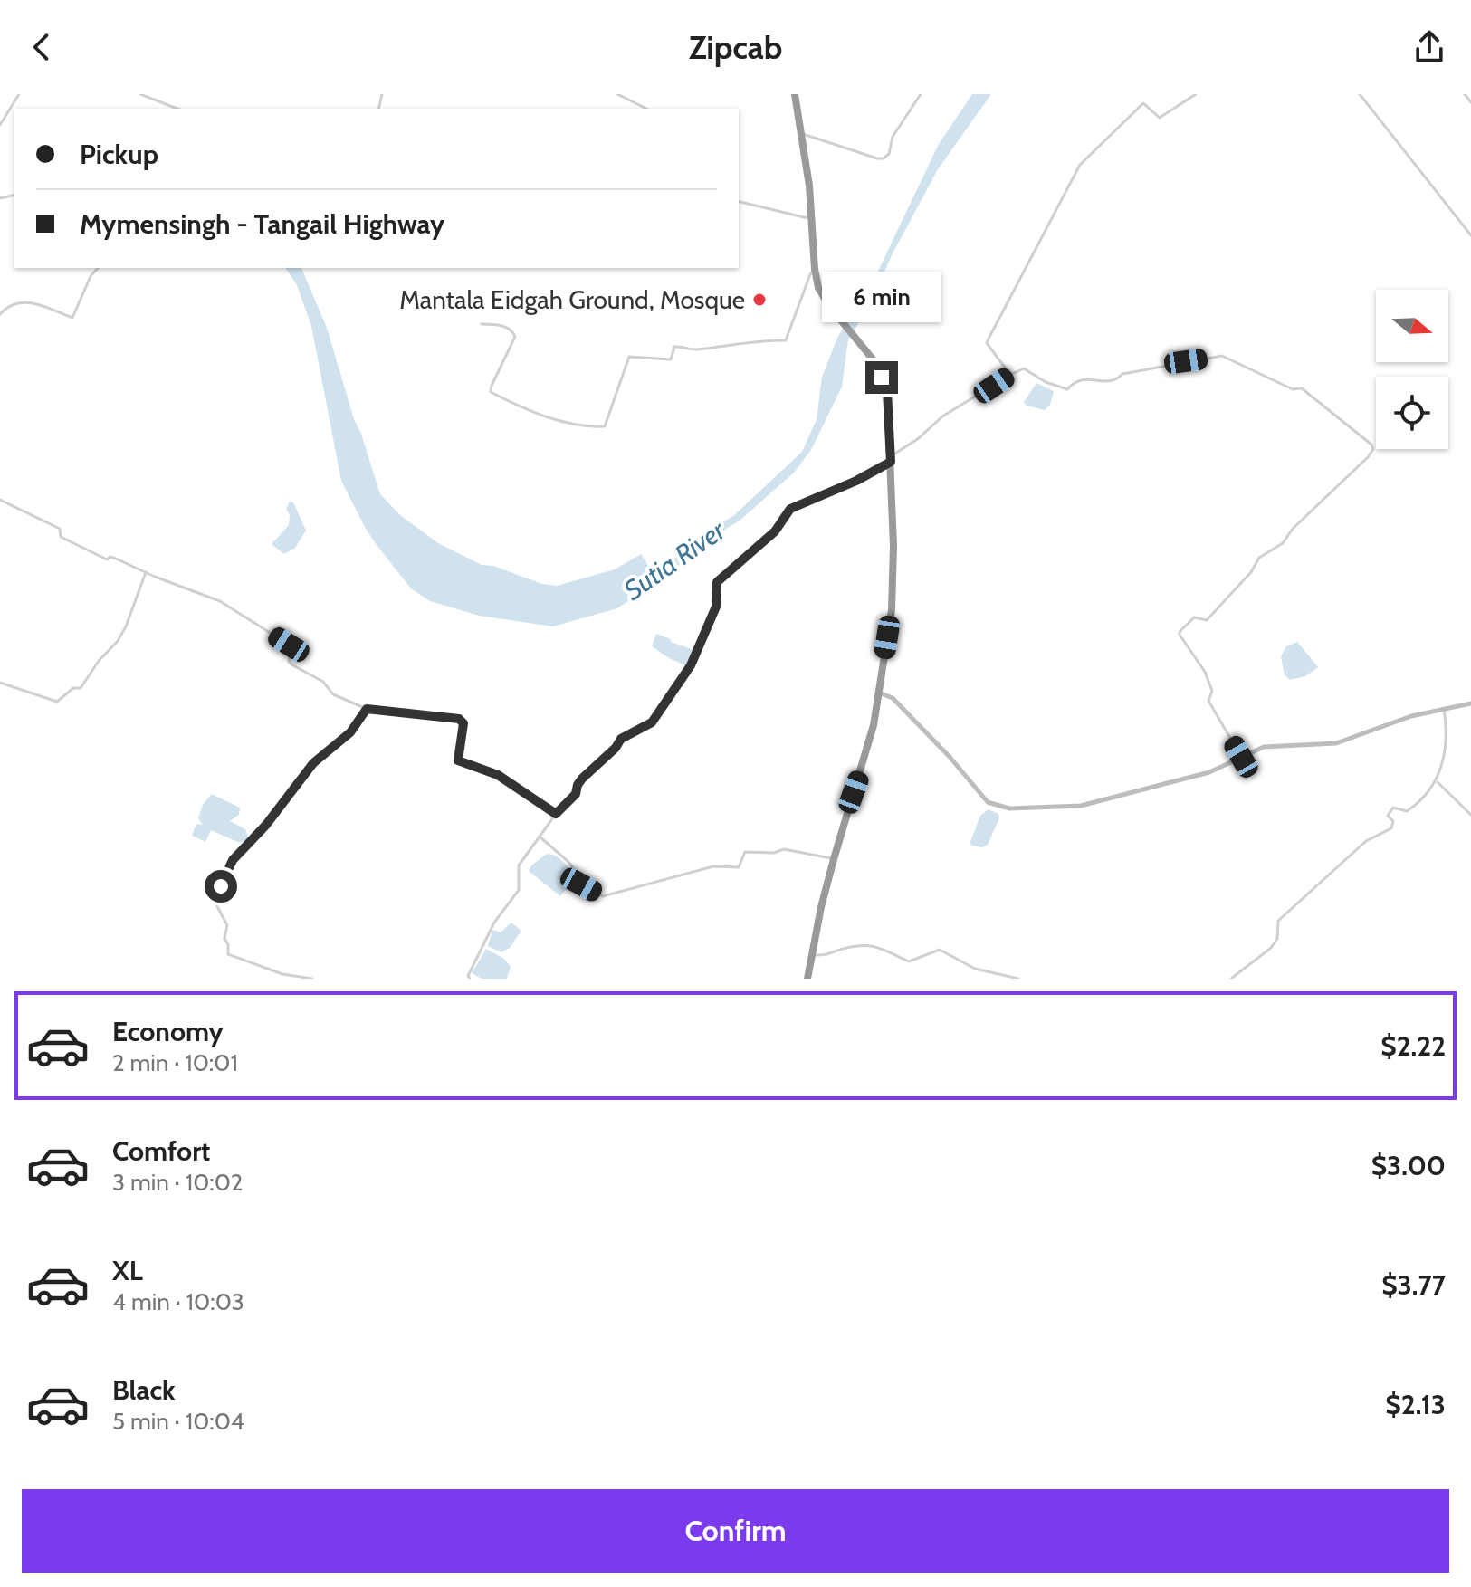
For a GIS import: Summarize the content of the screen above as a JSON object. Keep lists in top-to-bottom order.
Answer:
{
  "water": ["Sutia River"],
  "places": ["Mantala Eidgah Ground, Mosque"],
  "north": "right",
  "page": {
    "header": "Zipcab",
    "banner": ["Pickup", "Mymensingh - Tangail Highway"],
    "bubble": "6 min",
    "list": [
      {
        "name": "Economy",
        "note": "2 min · 10:01",
        "value": "$2.22"
      },
      {
        "name": "Comfort",
        "note": "3 min · 10:02",
        "value": "$3.00"
      },
      {
        "name": "XL",
        "note": "4 min · 10:03",
        "value": "$3.77"
      },
      {
        "name": "Black",
        "note": "5 min · 10:04",
        "value": "$2.13"
      }
    ],
    "buttons": "Confirm"
  }
}
